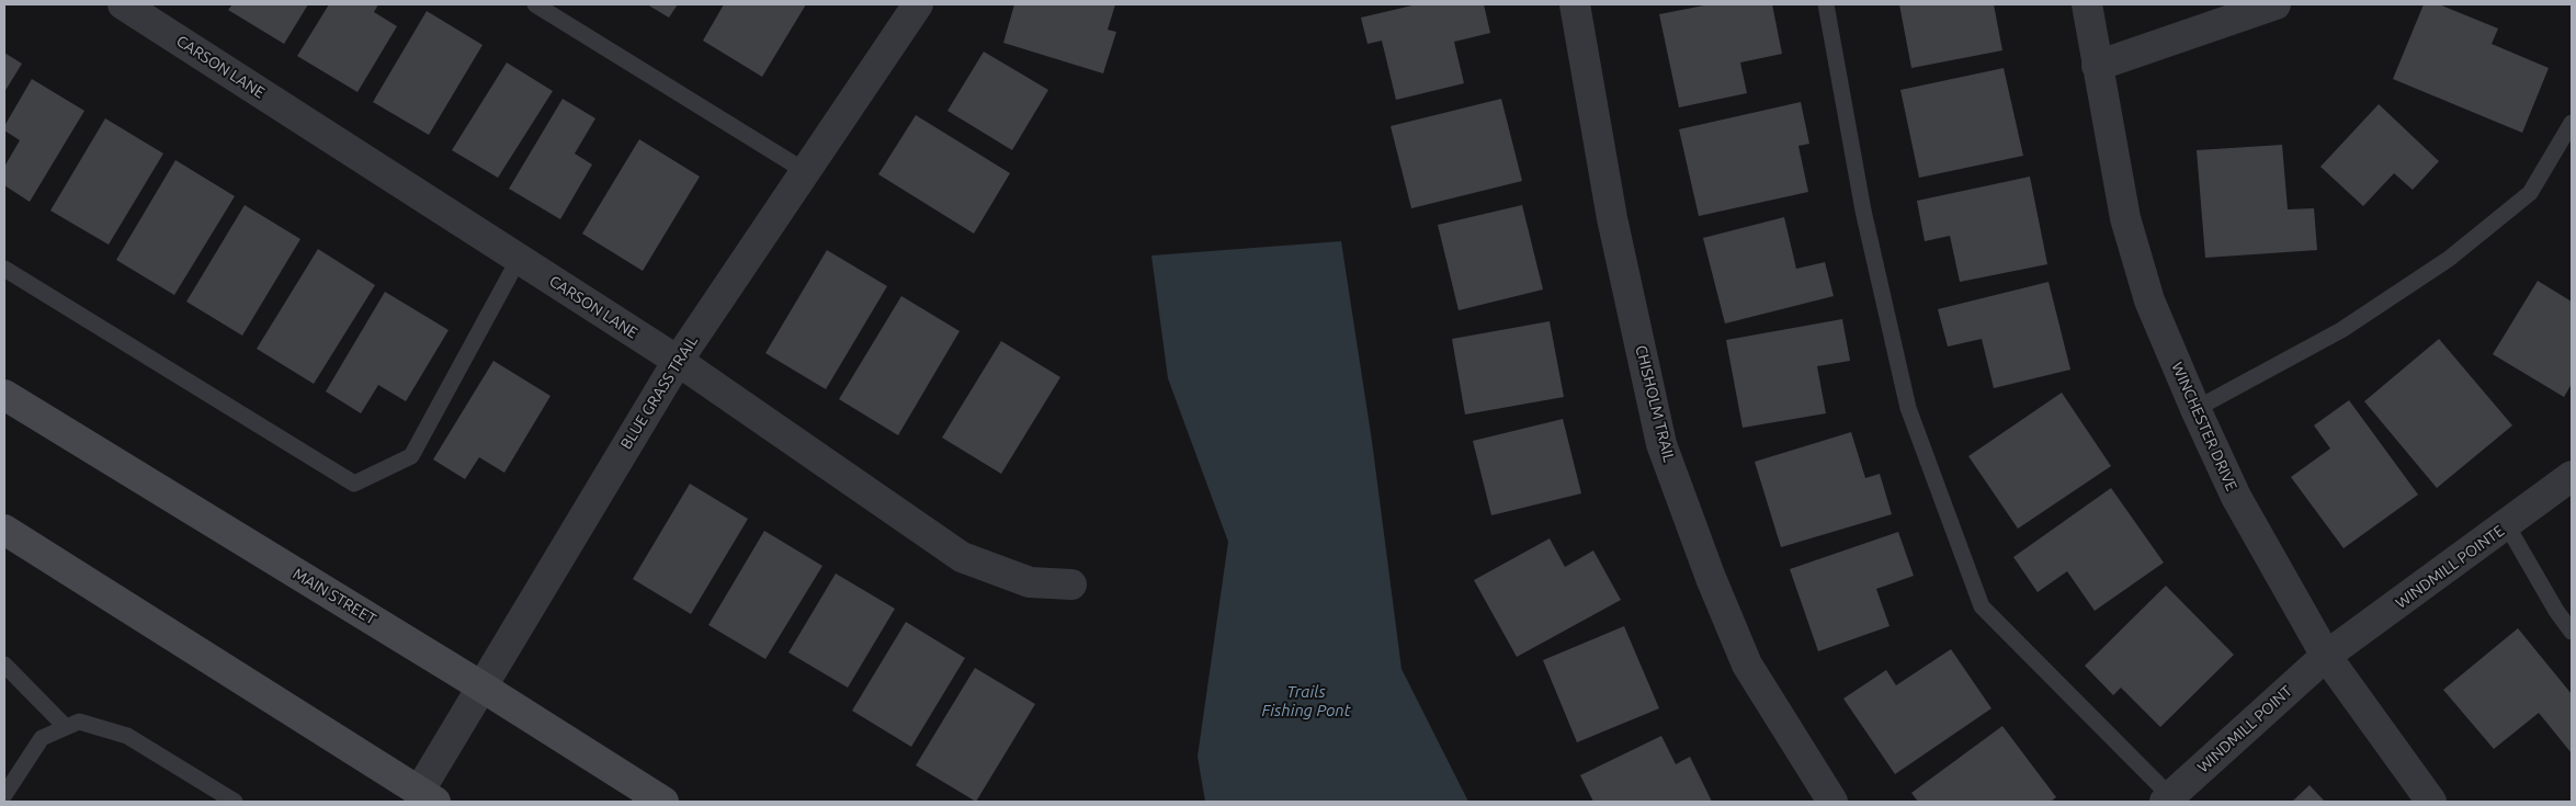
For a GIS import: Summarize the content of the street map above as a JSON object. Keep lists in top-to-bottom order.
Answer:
{
  "streets": {
    "main road": ["MAIN STREET"],
    "street": [
      "CARSON LANE",
      "BLUE GRASS TRAIL",
      "CHISHOLM TRAIL",
      "WINCHESTER DRIVE",
      "WINDMILL POINTE",
      "WINDMILL POINT"
    ]
  },
  "crossings": [
    ["CARSON LANE", "BLUE GRASS TRAIL"],
    ["BLUE GRASS TRAIL", "MAIN STREET"],
    ["WINCHESTER DRIVE", "WINDMILL POINTE"],
    ["WINCHESTER DRIVE", "WINDMILL POINT"],
    ["WINDMILL POINTE", "WINDMILL POINT"]
  ],
  "water": ["Trails Fishing Pont"]
}
